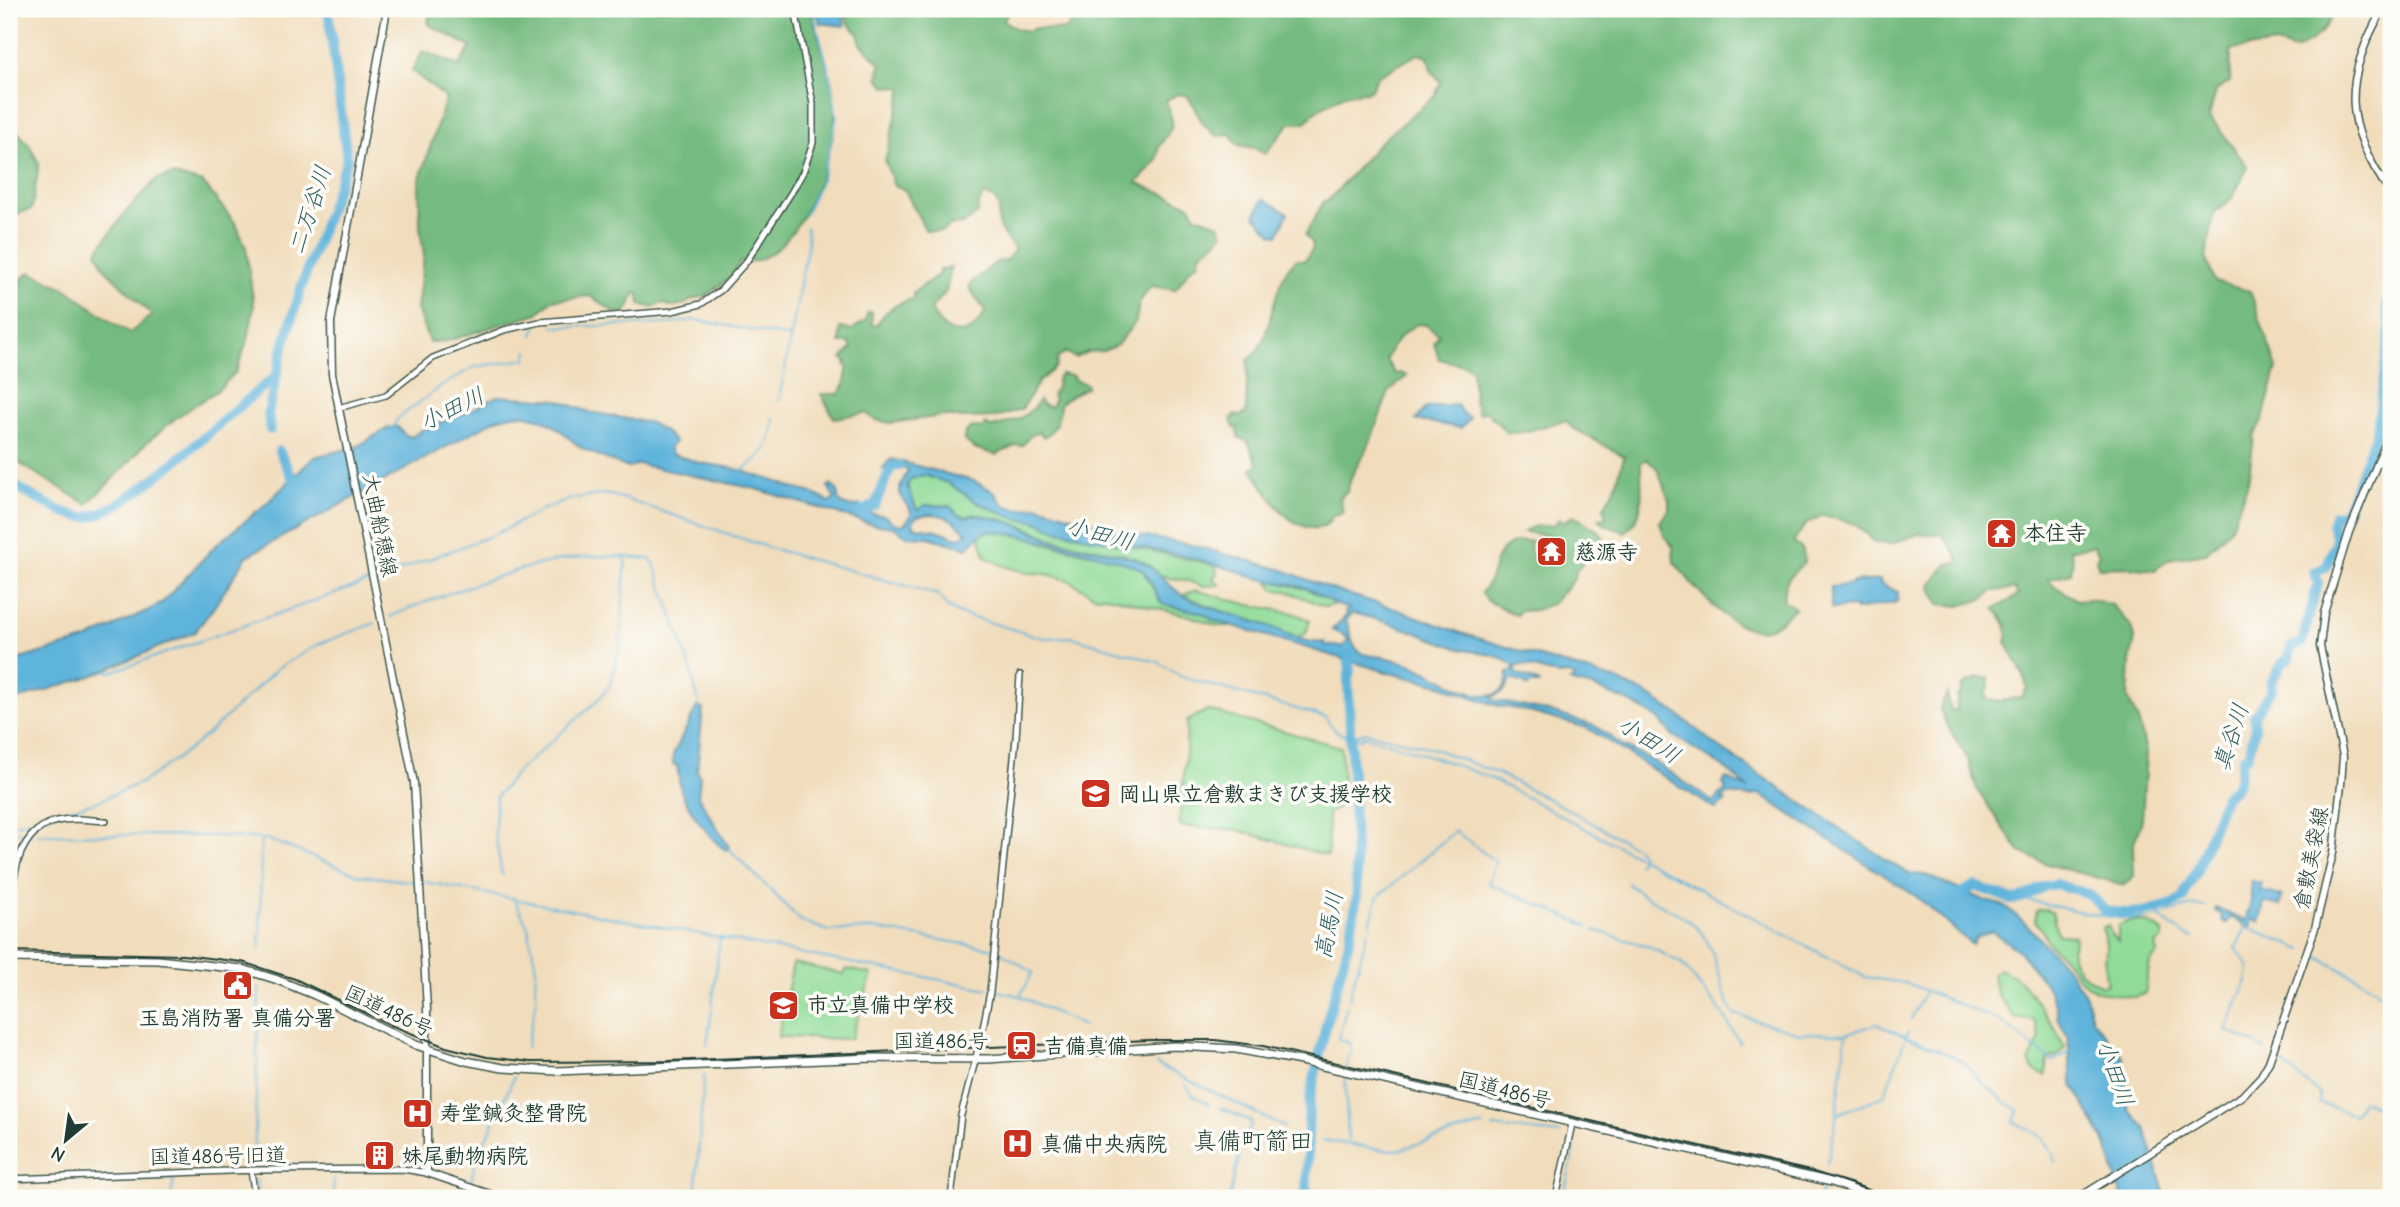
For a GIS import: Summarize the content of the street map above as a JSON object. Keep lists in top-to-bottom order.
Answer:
{
  "streets": {
    "highway": ["国道486号"],
    "main road": ["大曲船穂線", "倉敷美袋線"],
    "street": ["国道486号旧道"]
  },
  "crossings": [
    ["大曲船穂線", "国道486号"],
    ["大曲船穂線", "国道486号旧道"]
  ],
  "districts": ["真備町箭田"],
  "water": [
    "二万谷川",
    "小田川",
    "真谷川",
    "高馬川"
  ],
  "places": {
    "temple": ["本住寺", "慈源寺"],
    "school or university": ["岡山県立倉敷まきび支援学校", "市立真備中学校"],
    "public building": ["玉島消防署 真備分署"],
    "station": ["吉備真備"],
    "hospital": ["寿堂鍼灸整骨院", "真備中央病院"],
    "building": ["妹尾動物病院"]
  },
  "north": "bottom left"
}
